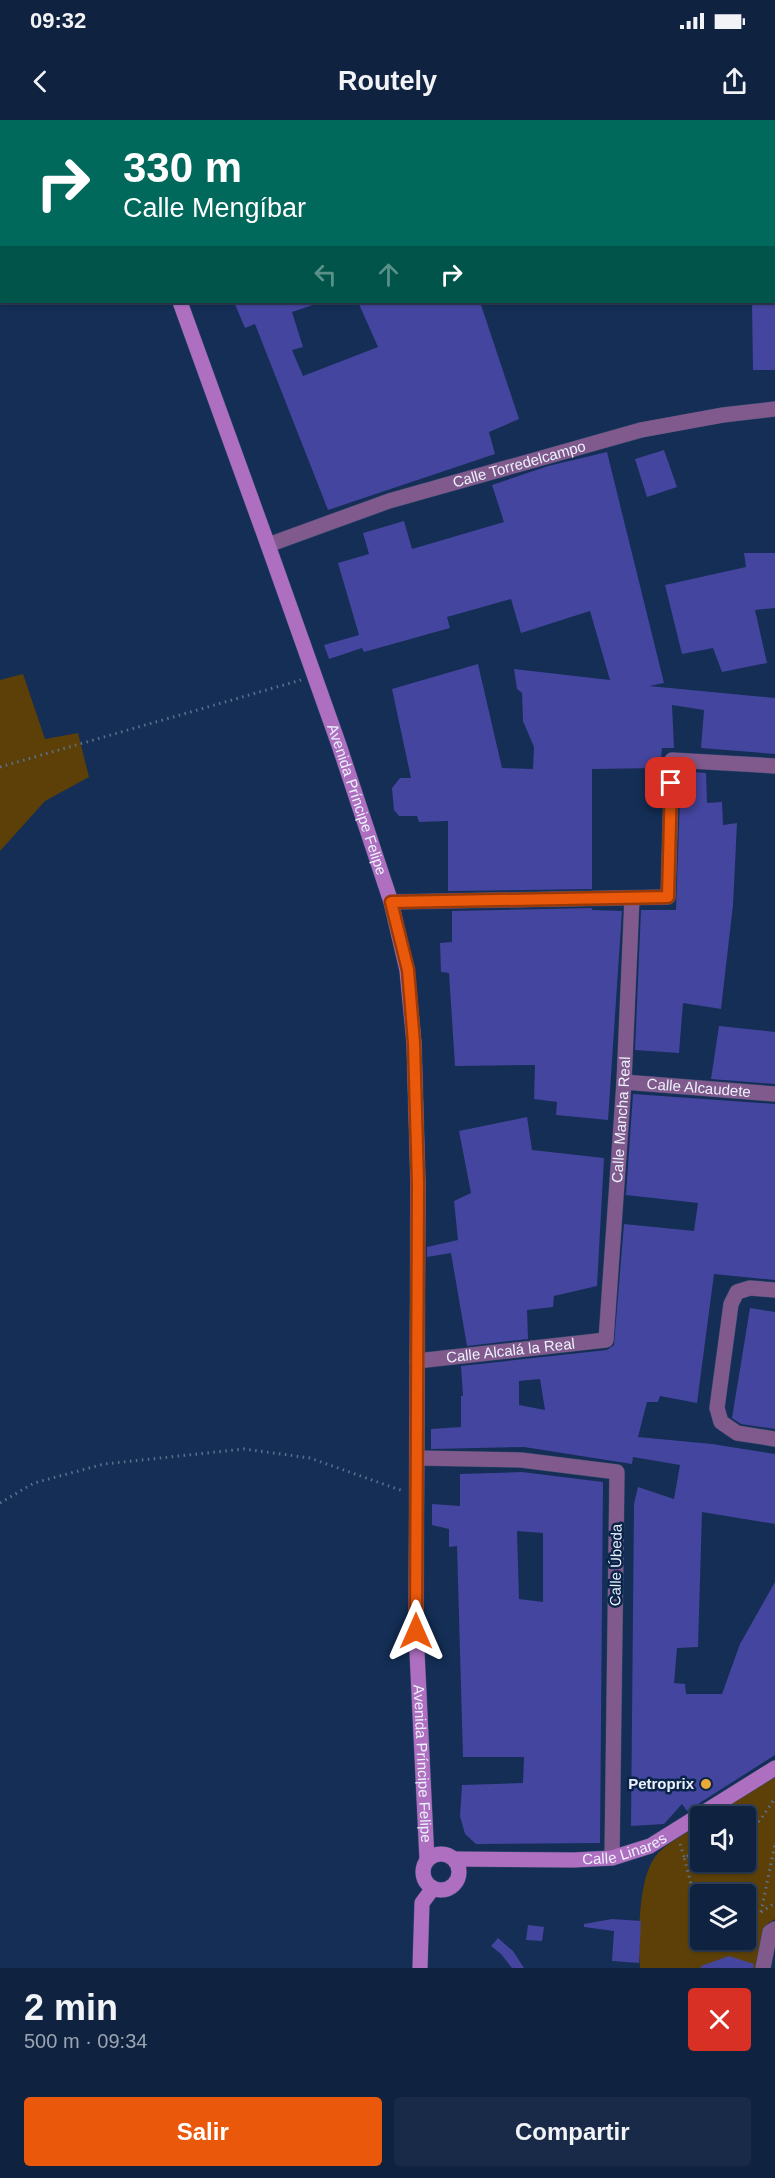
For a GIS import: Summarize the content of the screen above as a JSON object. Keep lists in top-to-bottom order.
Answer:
{
  "streets": {
    "main road": ["Avenida Príncipe Felipe", "Calle Linares"],
    "street": [
      "Calle Torredelcampo",
      "Calle Alcaudete",
      "Calle Mancha Real",
      "Calle Alcalá la Real",
      "Calle Úbeda"
    ]
  },
  "crossings": [
    ["Calle Torredelcampo", "Avenida Príncipe Felipe"],
    ["Avenida Príncipe Felipe", "Calle Alcalá la Real"],
    ["Avenida Príncipe Felipe", "Calle Úbeda"],
    ["Avenida Príncipe Felipe", "Calle Linares"],
    ["Calle Alcaudete", "Calle Mancha Real"],
    ["Calle Mancha Real", "Calle Alcalá la Real"],
    ["Calle Úbeda", "Calle Linares"]
  ],
  "places": ["Petroprix"],
  "page": {
    "status": "09:32",
    "header": "Routely",
    "turn": ["330 m", "Calle Mengíbar"],
    "heading": ["2 min", "500 m · 09:34"],
    "buttons": ["Salir", "Compartir"]
  }
}
